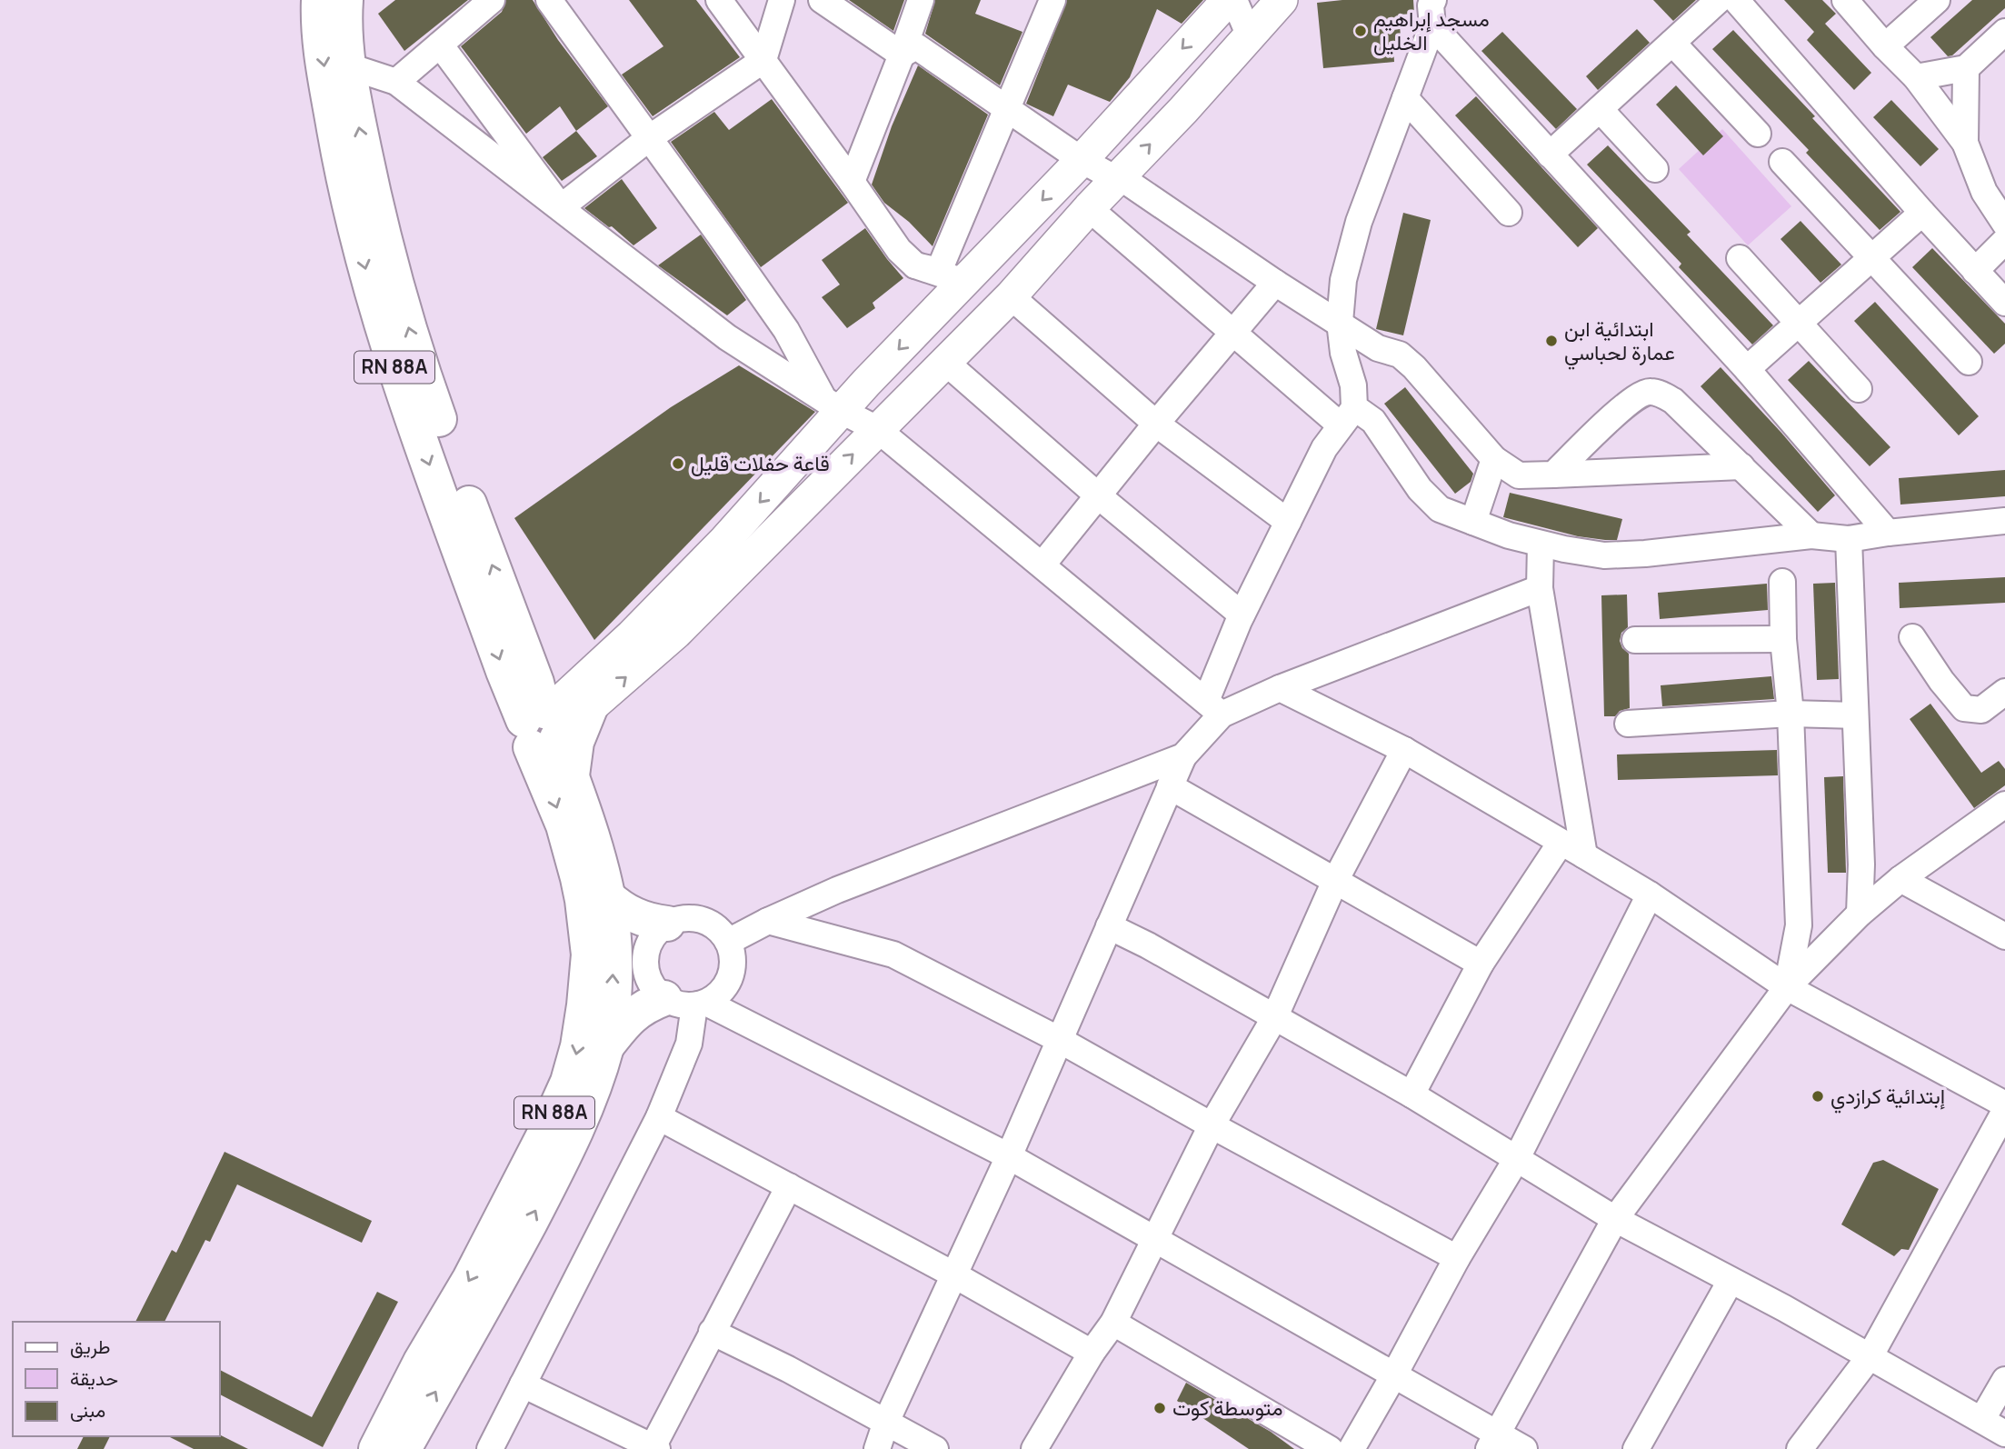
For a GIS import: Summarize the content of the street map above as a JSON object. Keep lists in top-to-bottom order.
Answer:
{
  "streets": {
    "highway": ["RN 88A"]
  },
  "places": [
    "مسجد إبراهيم الخليل",
    "ابتدائية ابن عمارة لحباسي",
    "قاعة حفلات قليل",
    "إبتدائية كرازدي",
    "متوسطة كوت"
  ],
  "legend": ["طريق", "حديقة", "مبنى"]
}
